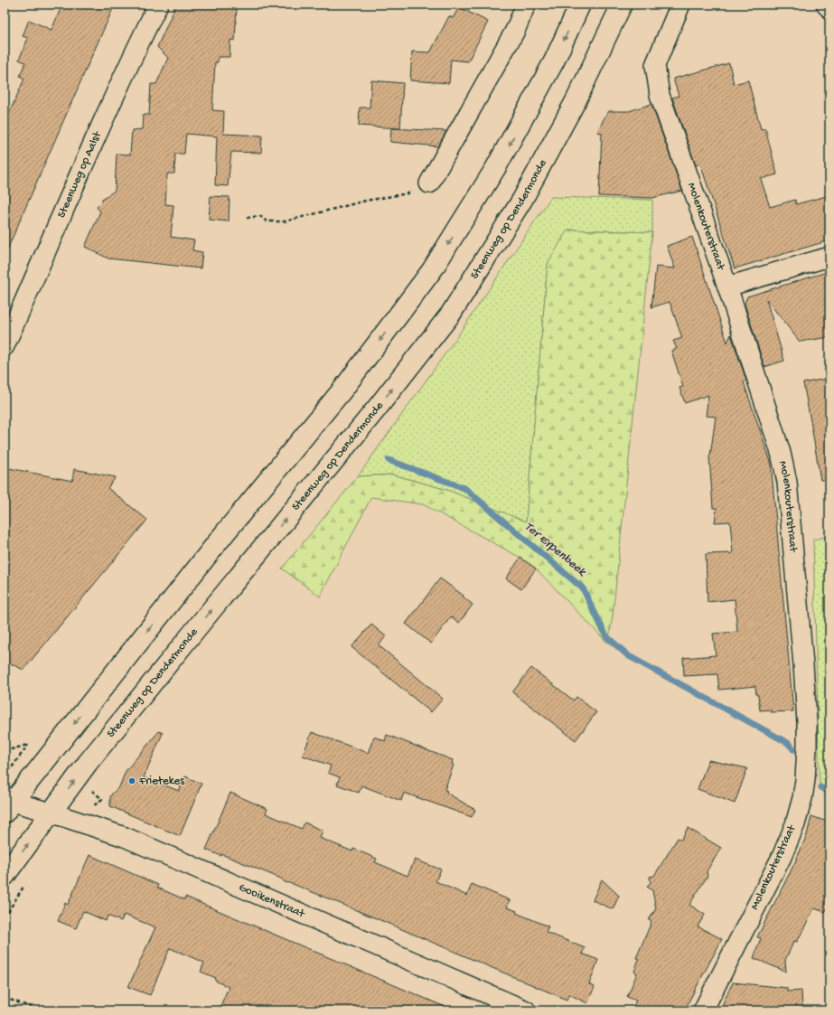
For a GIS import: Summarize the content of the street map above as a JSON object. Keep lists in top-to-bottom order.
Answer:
{
  "streets": {
    "main road": ["Steenweg op Dendermonde"],
    "street": ["Steenweg op Aalst", "Molenkouterstraat", "Gooikenstraat"]
  },
  "crossings": [
    ["Steenweg op Dendermonde", "Gooikenstraat"]
  ],
  "water": ["Ter Erpenbeek"],
  "places": ["Frietekes"]
}
